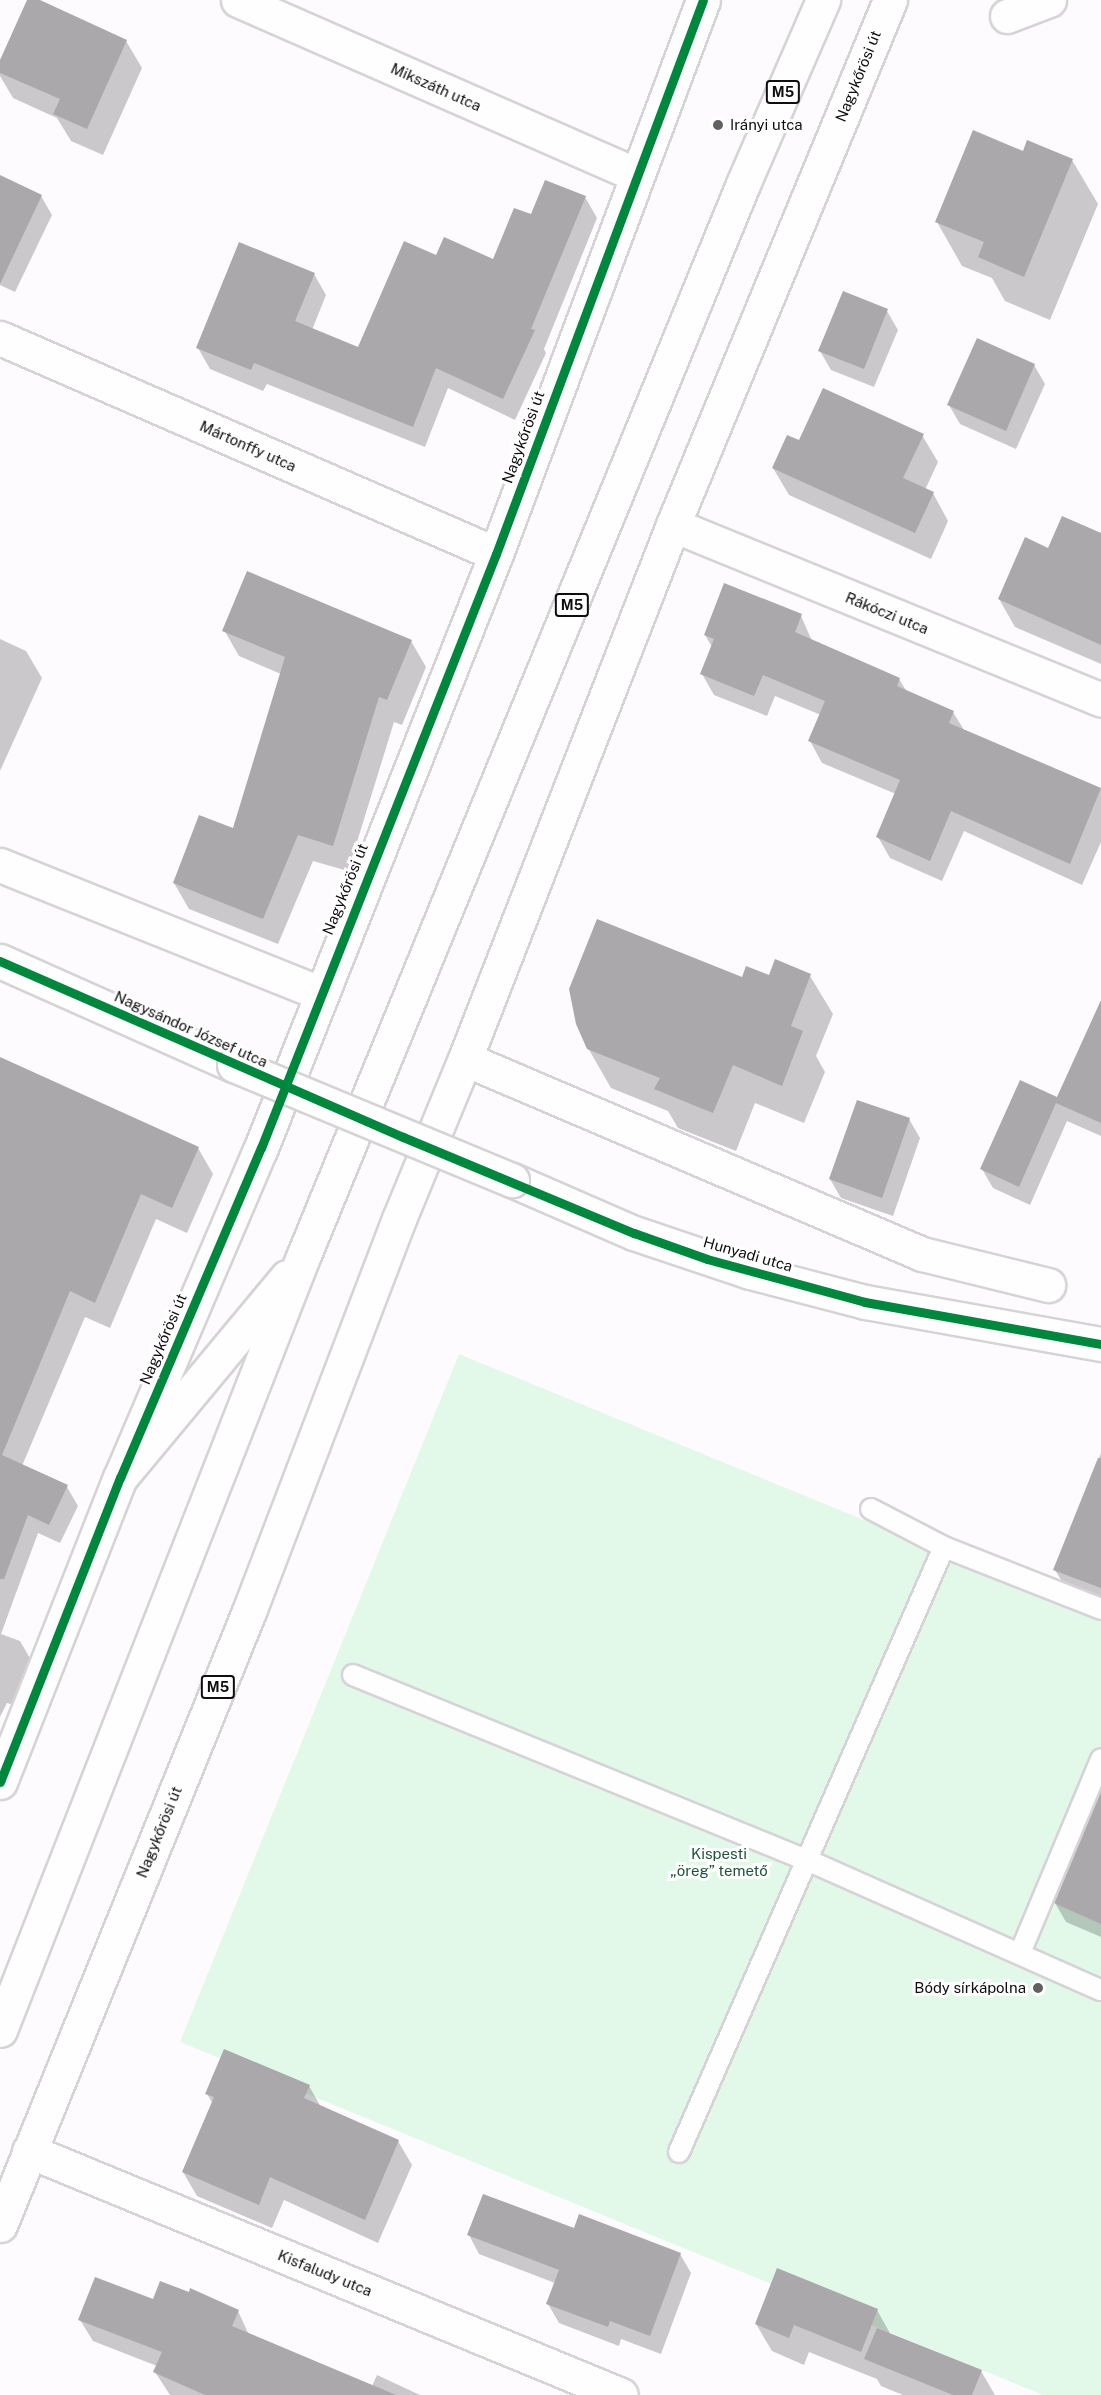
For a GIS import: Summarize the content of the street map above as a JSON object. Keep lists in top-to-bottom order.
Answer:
{
  "streets": {
    "street": [
      "Nagykőrösi út",
      "Mikszáth utca",
      "M5",
      "Mártonffy utca",
      "Rákóczi utca",
      "Nagysándor József utca",
      "Hunyadi utca",
      "Kisfaludy utca"
    ]
  },
  "crossings": [
    ["Nagykőrösi út", "Mikszáth utca"],
    ["Nagykőrösi út", "Mártonffy utca"],
    ["Nagykőrösi út", "Rákóczi utca"],
    ["Nagykőrösi út", "Kisfaludy utca"],
    ["Nagysándor József utca", "Hunyadi utca"]
  ],
  "parks": ["Kispesti „öreg” temető"],
  "places": ["Irányi utca", "Bódy sírkápolna"]
}
